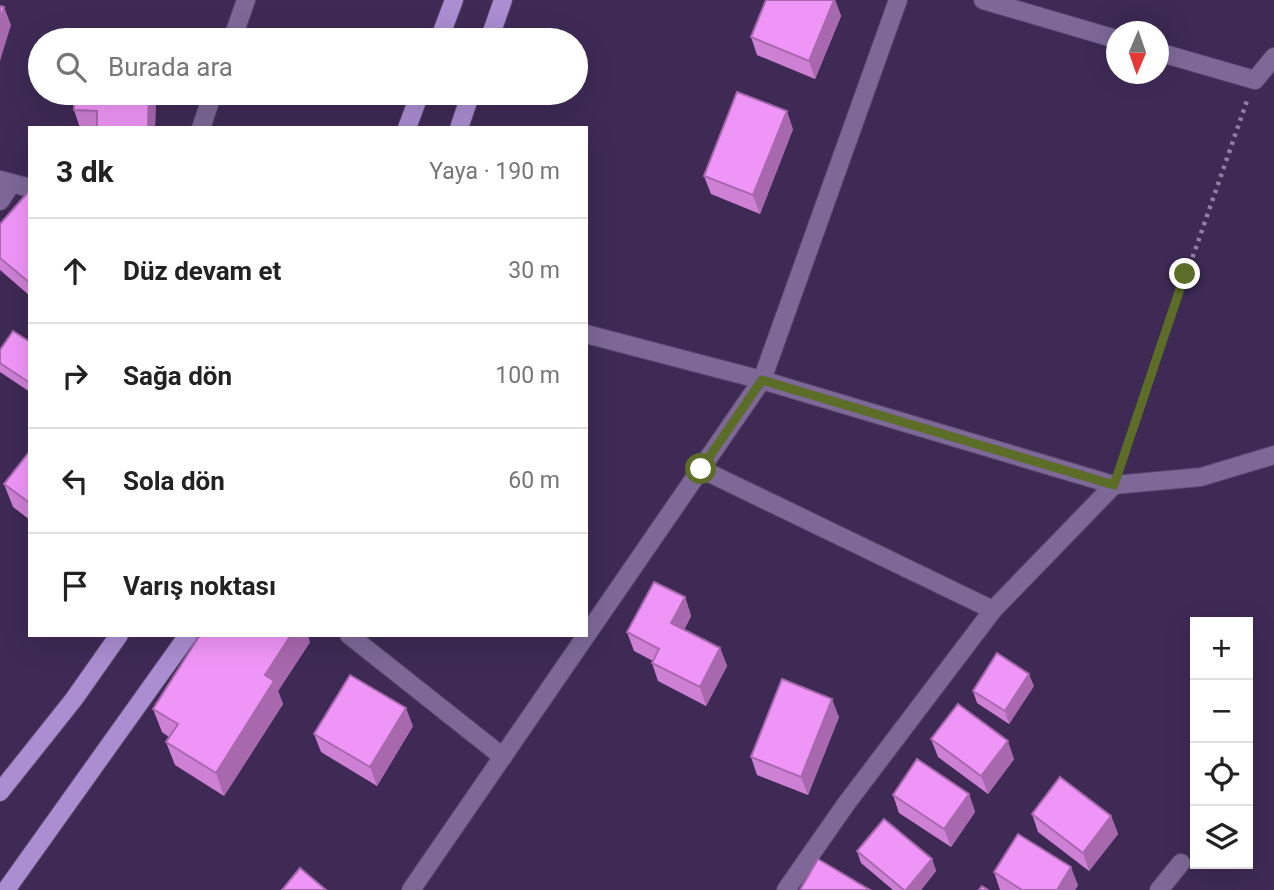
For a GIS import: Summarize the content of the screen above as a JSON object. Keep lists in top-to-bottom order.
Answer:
{
  "north": "bottom",
  "page": {
    "search": "Burada ara",
    "heading": ["3 dk", "Yaya · 190 m"],
    "list": [
      ["Düz devam et", "30 m"],
      ["Sağa dön", "100 m"],
      ["Sola dön", "60 m"],
      "Varış noktası"
    ],
    "map_buttons": ["+", "−"]
  }
}
